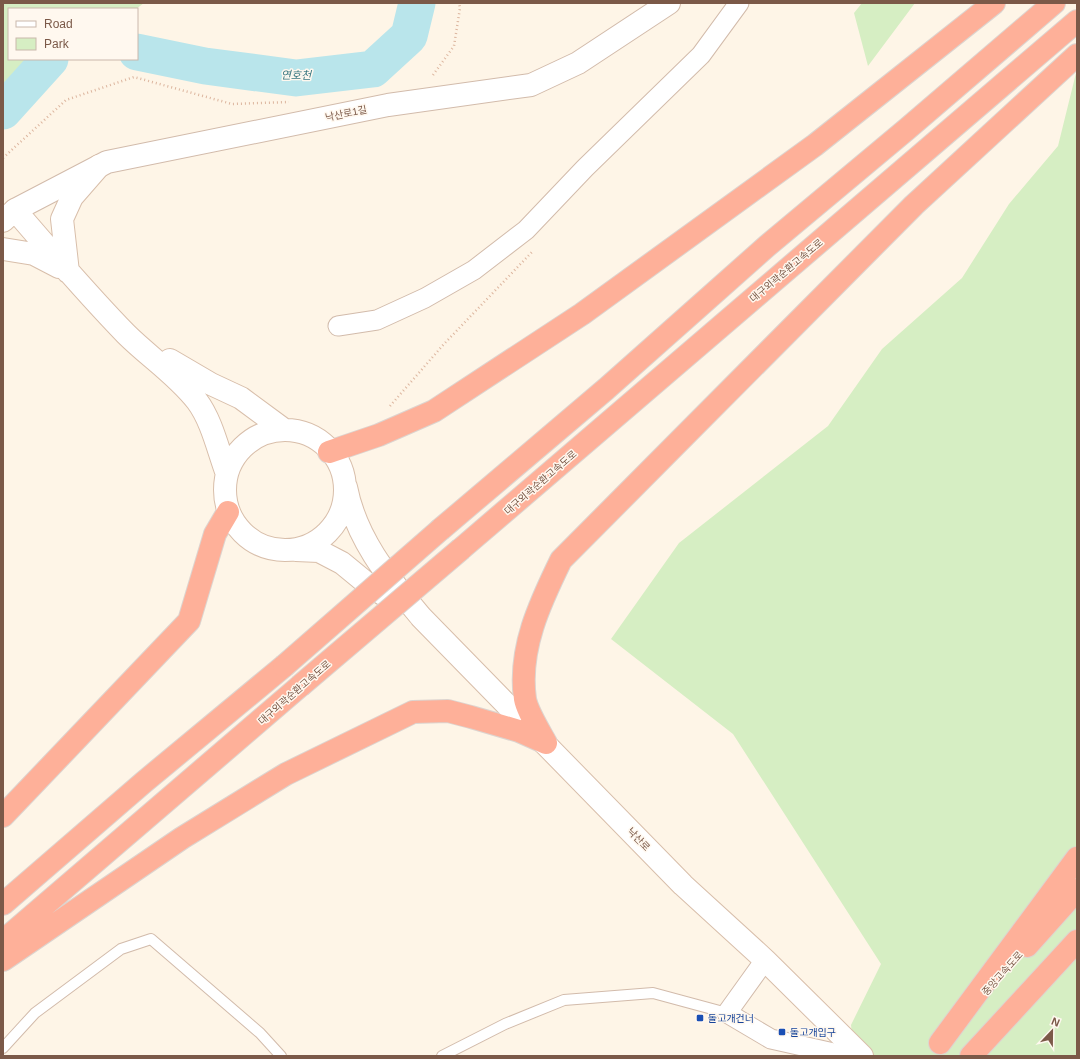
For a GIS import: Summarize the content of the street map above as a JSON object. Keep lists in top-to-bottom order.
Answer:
{
  "streets": {
    "highway": ["대구외곽순환고속도로", "중앙고속도로"],
    "main road": ["낙산로1길", "낙산로"]
  },
  "water": ["연호천"],
  "places": {
    "transit": ["돌고개건너", "돌고개입구"]
  },
  "legend": ["Road", "Park"],
  "north": "top"
}
